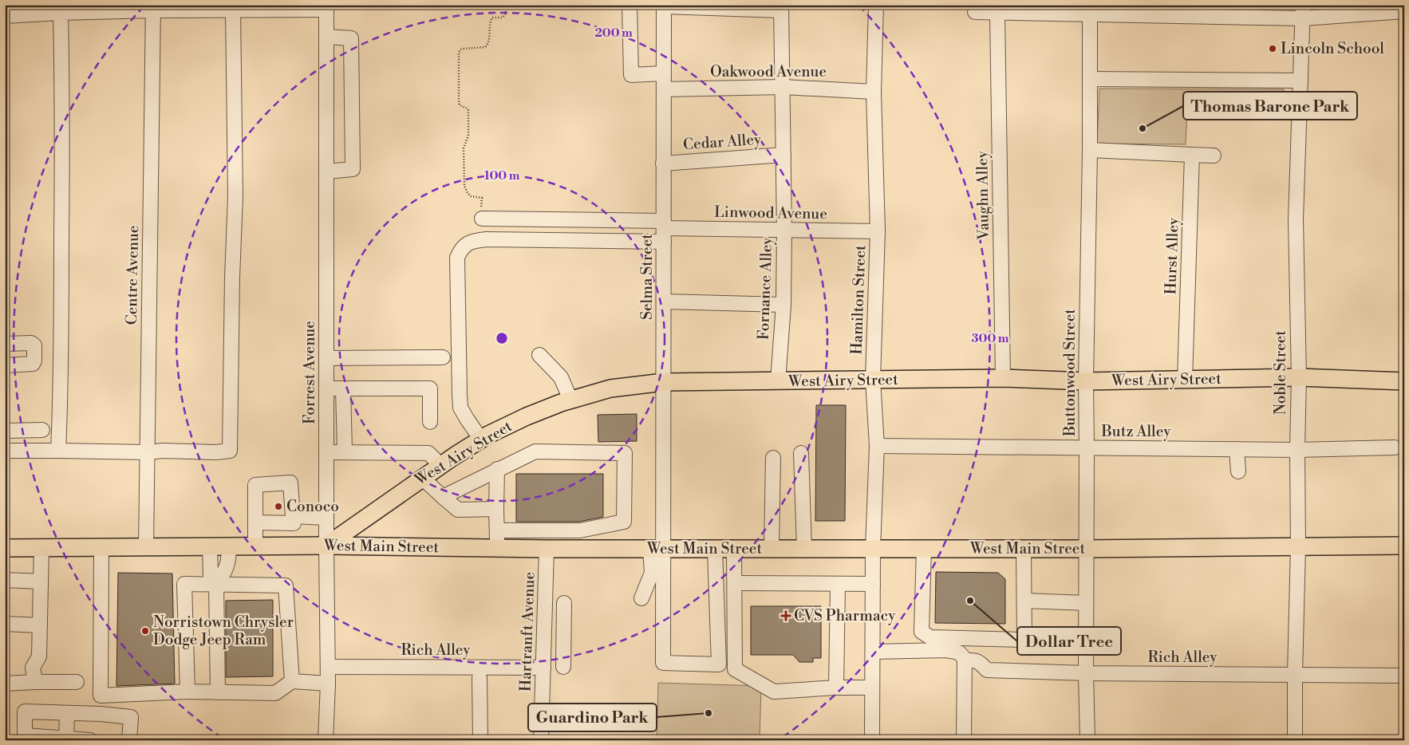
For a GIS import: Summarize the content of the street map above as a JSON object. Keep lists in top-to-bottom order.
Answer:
{
  "streets": {
    "main road": ["West Airy Street", "West Main Street"],
    "street": [
      "Oakwood Avenue",
      "Cedar Alley",
      "Vaughn Alley",
      "Linwood Avenue",
      "Hurst Alley",
      "Centre Avenue",
      "Selma Street",
      "Fornance Alley",
      "Hamilton Street",
      "Forrest Avenue",
      "Buttonwood Street",
      "Noble Street",
      "Butz Alley",
      "Hartranft Avenue",
      "Rich Alley"
    ]
  },
  "crossings": [
    ["Oakwood Avenue", "Selma Street"],
    ["Oakwood Avenue", "Fornance Alley"],
    ["Oakwood Avenue", "Hamilton Street"],
    ["Cedar Alley", "Selma Street"],
    ["Cedar Alley", "Fornance Alley"],
    ["Vaughn Alley", "West Airy Street"],
    ["Linwood Avenue", "Selma Street"],
    ["Linwood Avenue", "Fornance Alley"],
    ["Linwood Avenue", "Hamilton Street"],
    ["Hurst Alley", "West Airy Street"],
    ["Centre Avenue", "West Main Street"],
    ["Selma Street", "West Airy Street"],
    ["Selma Street", "West Main Street"],
    ["Fornance Alley", "West Airy Street"],
    ["Hamilton Street", "West Airy Street"],
    ["Hamilton Street", "Butz Alley"],
    ["Hamilton Street", "West Main Street"],
    ["Forrest Avenue", "West Airy Street"],
    ["Forrest Avenue", "West Main Street"],
    ["Forrest Avenue", "Rich Alley"],
    ["Buttonwood Street", "West Airy Street"],
    ["Buttonwood Street", "Butz Alley"],
    ["Buttonwood Street", "West Main Street"],
    ["Buttonwood Street", "Rich Alley"],
    ["Noble Street", "West Airy Street"],
    ["Noble Street", "Butz Alley"],
    ["Noble Street", "West Main Street"],
    ["Noble Street", "Rich Alley"],
    ["West Airy Street", "West Main Street"],
    ["West Main Street", "Hartranft Avenue"],
    ["Hartranft Avenue", "Rich Alley"]
  ],
  "places": {
    "other": [
      "Lincoln School",
      "Thomas Barone Park",
      "Conoco",
      "Dollar Tree",
      "Norristown Chrysler Dodge Jeep Ram",
      "Guardino Park"
    ],
    "health": ["CVS Pharmacy"]
  },
  "rings": ["200 m", "100 m", "300 m"]
}
